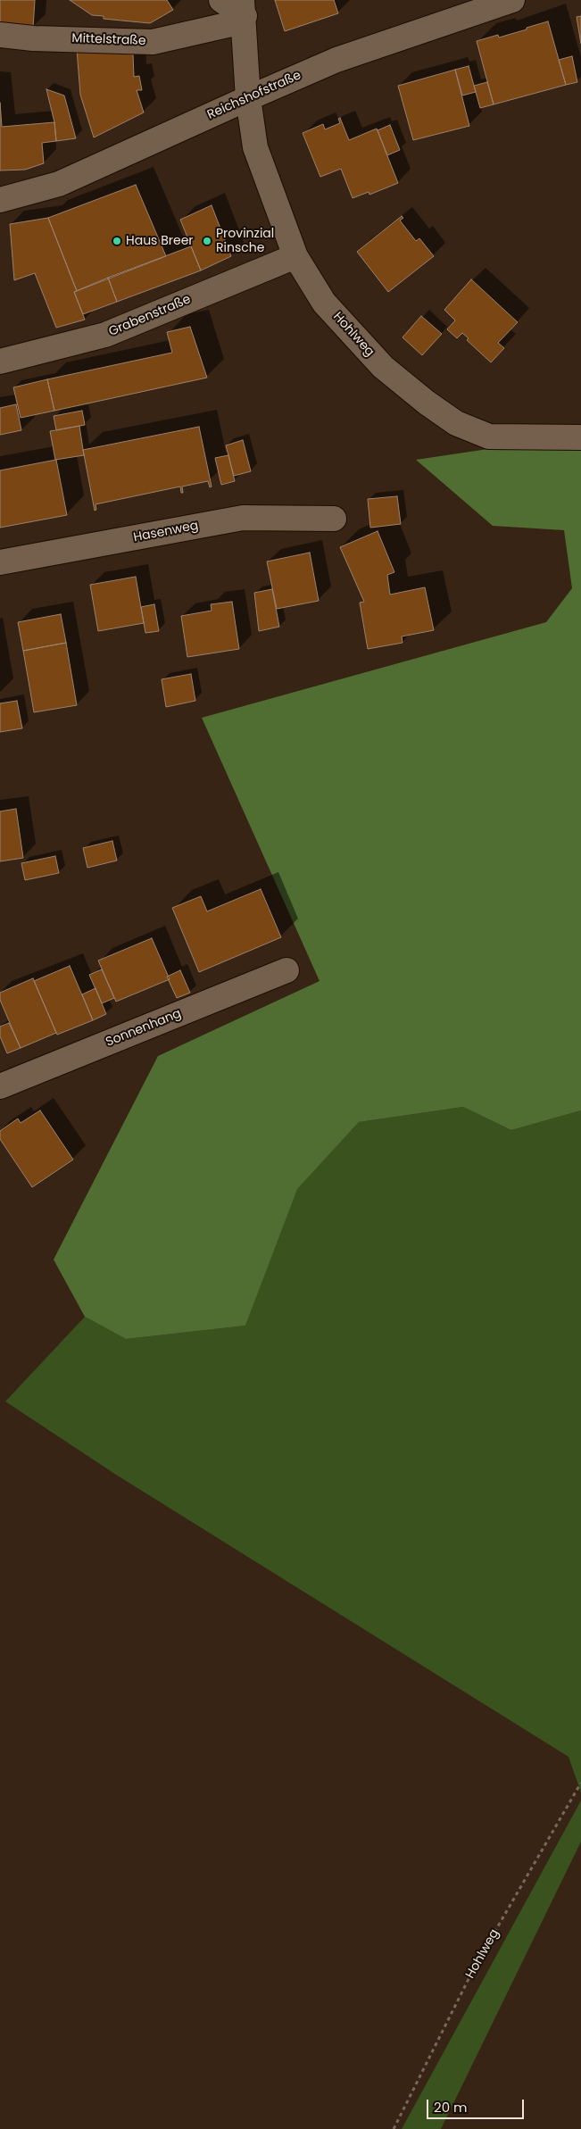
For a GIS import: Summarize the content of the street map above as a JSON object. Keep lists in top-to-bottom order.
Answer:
{
  "streets": {
    "street": [
      "Mittelstraße",
      "Reichshofstraße",
      "Grabenstraße",
      "Hohlweg",
      "Hasenweg",
      "Sonnenhang"
    ]
  },
  "crossings": [
    ["Mittelstraße", "Hohlweg"],
    ["Reichshofstraße", "Hohlweg"],
    ["Grabenstraße", "Hohlweg"]
  ],
  "places": ["Haus Breer", "Provinzial Rinsche"],
  "scale_bar": "20 m"
}
